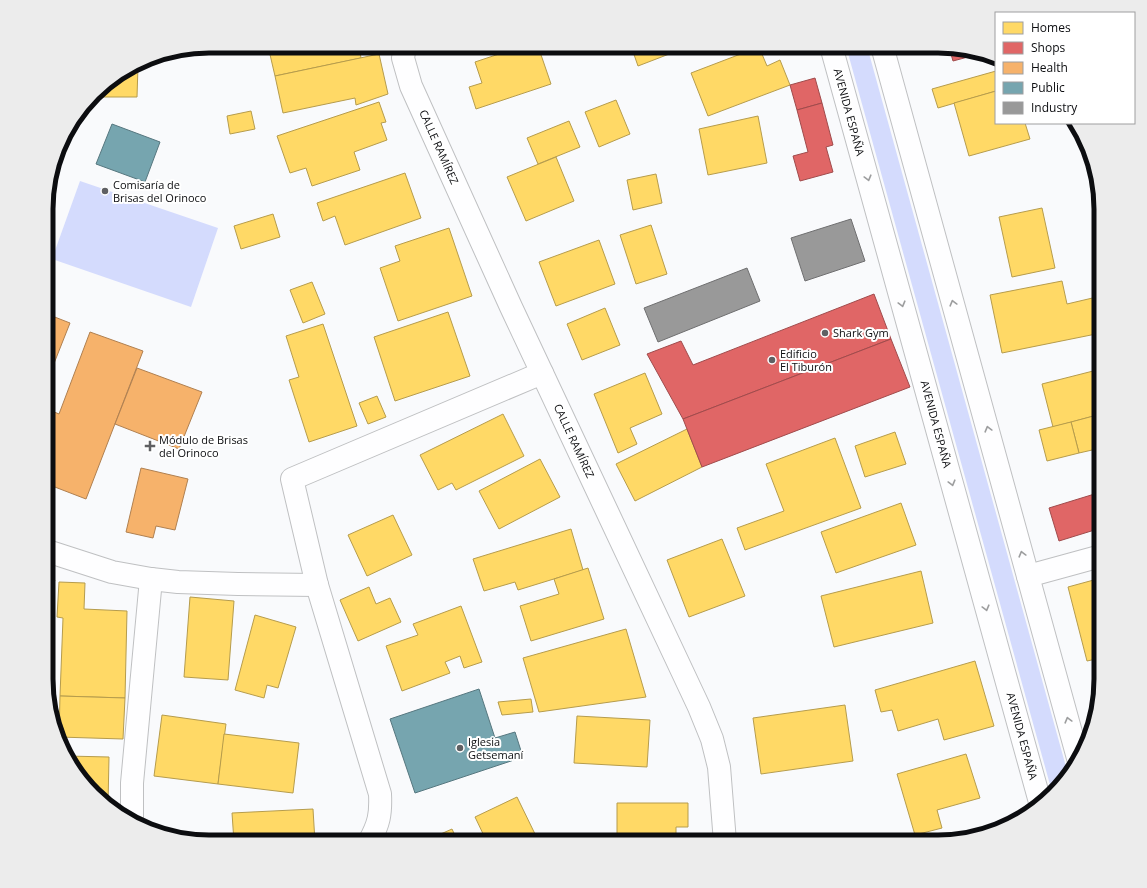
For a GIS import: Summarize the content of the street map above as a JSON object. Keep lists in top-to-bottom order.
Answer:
{
  "streets": {
    "street": ["AVENIDA ESPAÑA", "CALLE RAMÍREZ"]
  },
  "places": {
    "other": [
      "Comisaría de Brisas del Orinoco",
      "Shark Gym",
      "Edificio El Tiburón",
      "Iglesia Getsemaní"
    ],
    "health": ["Módulo de Brisas del Orinoco"]
  },
  "legend": [
    "Homes",
    "Shops",
    "Health",
    "Public",
    "Industry"
  ]
}
